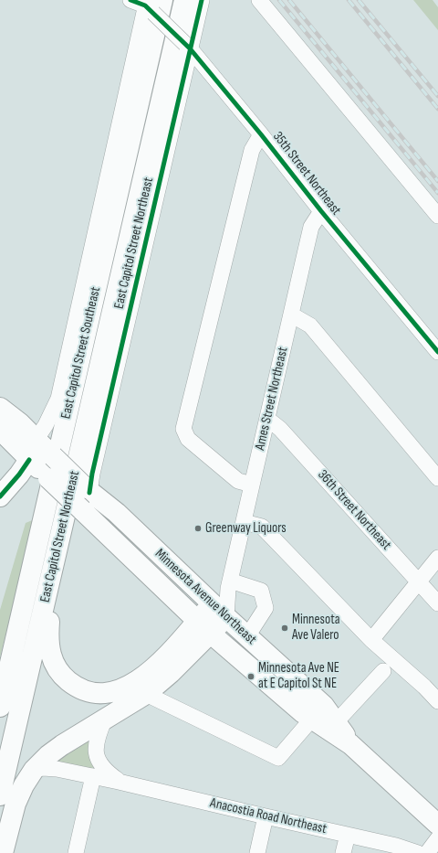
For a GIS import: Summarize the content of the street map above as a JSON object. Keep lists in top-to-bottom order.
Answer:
{
  "streets": {
    "main road": ["East Capitol Street Northeast", "East Capitol Street Southeast", "Minnesota Avenue Northeast"],
    "street": [
      "35th Street Northeast",
      "Ames Street Northeast",
      "36th Street Northeast",
      "Anacostia Road Northeast"
    ]
  },
  "crossings": [
    ["35th Street Northeast", "East Capitol Street Northeast"],
    ["35th Street Northeast", "East Capitol Street Southeast"],
    ["35th Street Northeast", "Ames Street Northeast"],
    ["East Capitol Street Northeast", "Minnesota Avenue Northeast"],
    ["East Capitol Street Southeast", "Minnesota Avenue Northeast"],
    ["Ames Street Northeast", "36th Street Northeast"],
    ["Ames Street Northeast", "Minnesota Avenue Northeast"]
  ],
  "places": ["Greenway Liquors", "Minnesota Ave Valero", "Minnesota Ave NE at E Capitol St NE"]
}
